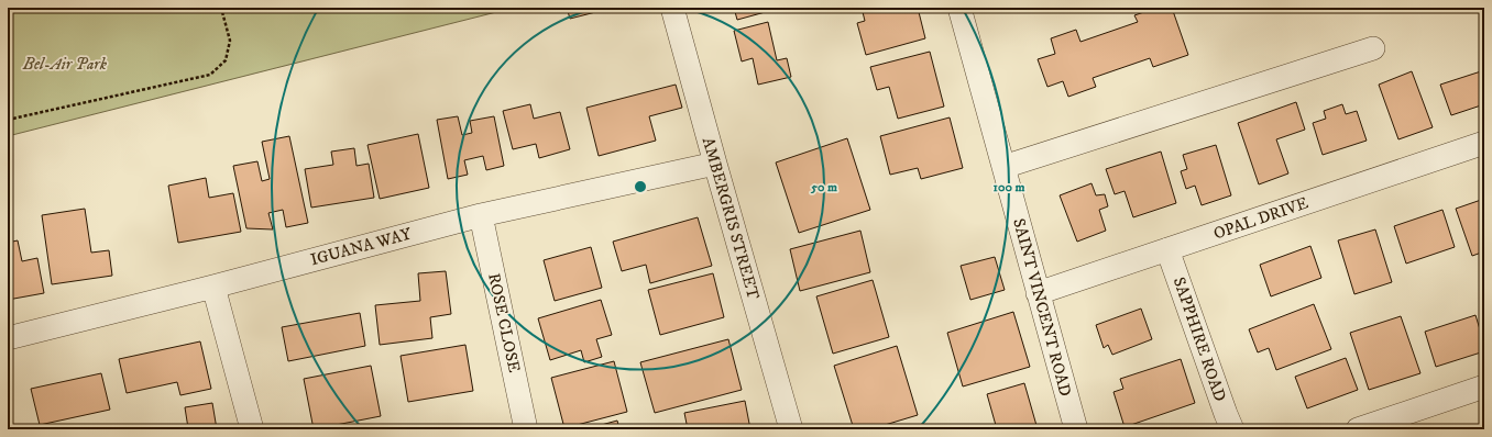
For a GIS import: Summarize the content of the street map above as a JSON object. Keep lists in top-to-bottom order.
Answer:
{
  "streets": {
    "street": [
      "AMBERGRIS STREET",
      "OPAL DRIVE",
      "IGUANA WAY",
      "SAINT VINCENT ROAD",
      "ROSE CLOSE",
      "SAPPHIRE ROAD"
    ]
  },
  "crossings": [
    ["AMBERGRIS STREET", "IGUANA WAY"],
    ["OPAL DRIVE", "SAINT VINCENT ROAD"],
    ["OPAL DRIVE", "SAPPHIRE ROAD"],
    ["IGUANA WAY", "ROSE CLOSE"]
  ],
  "parks": ["Bel-Air Park"],
  "rings": ["50 m", "100 m"]
}
